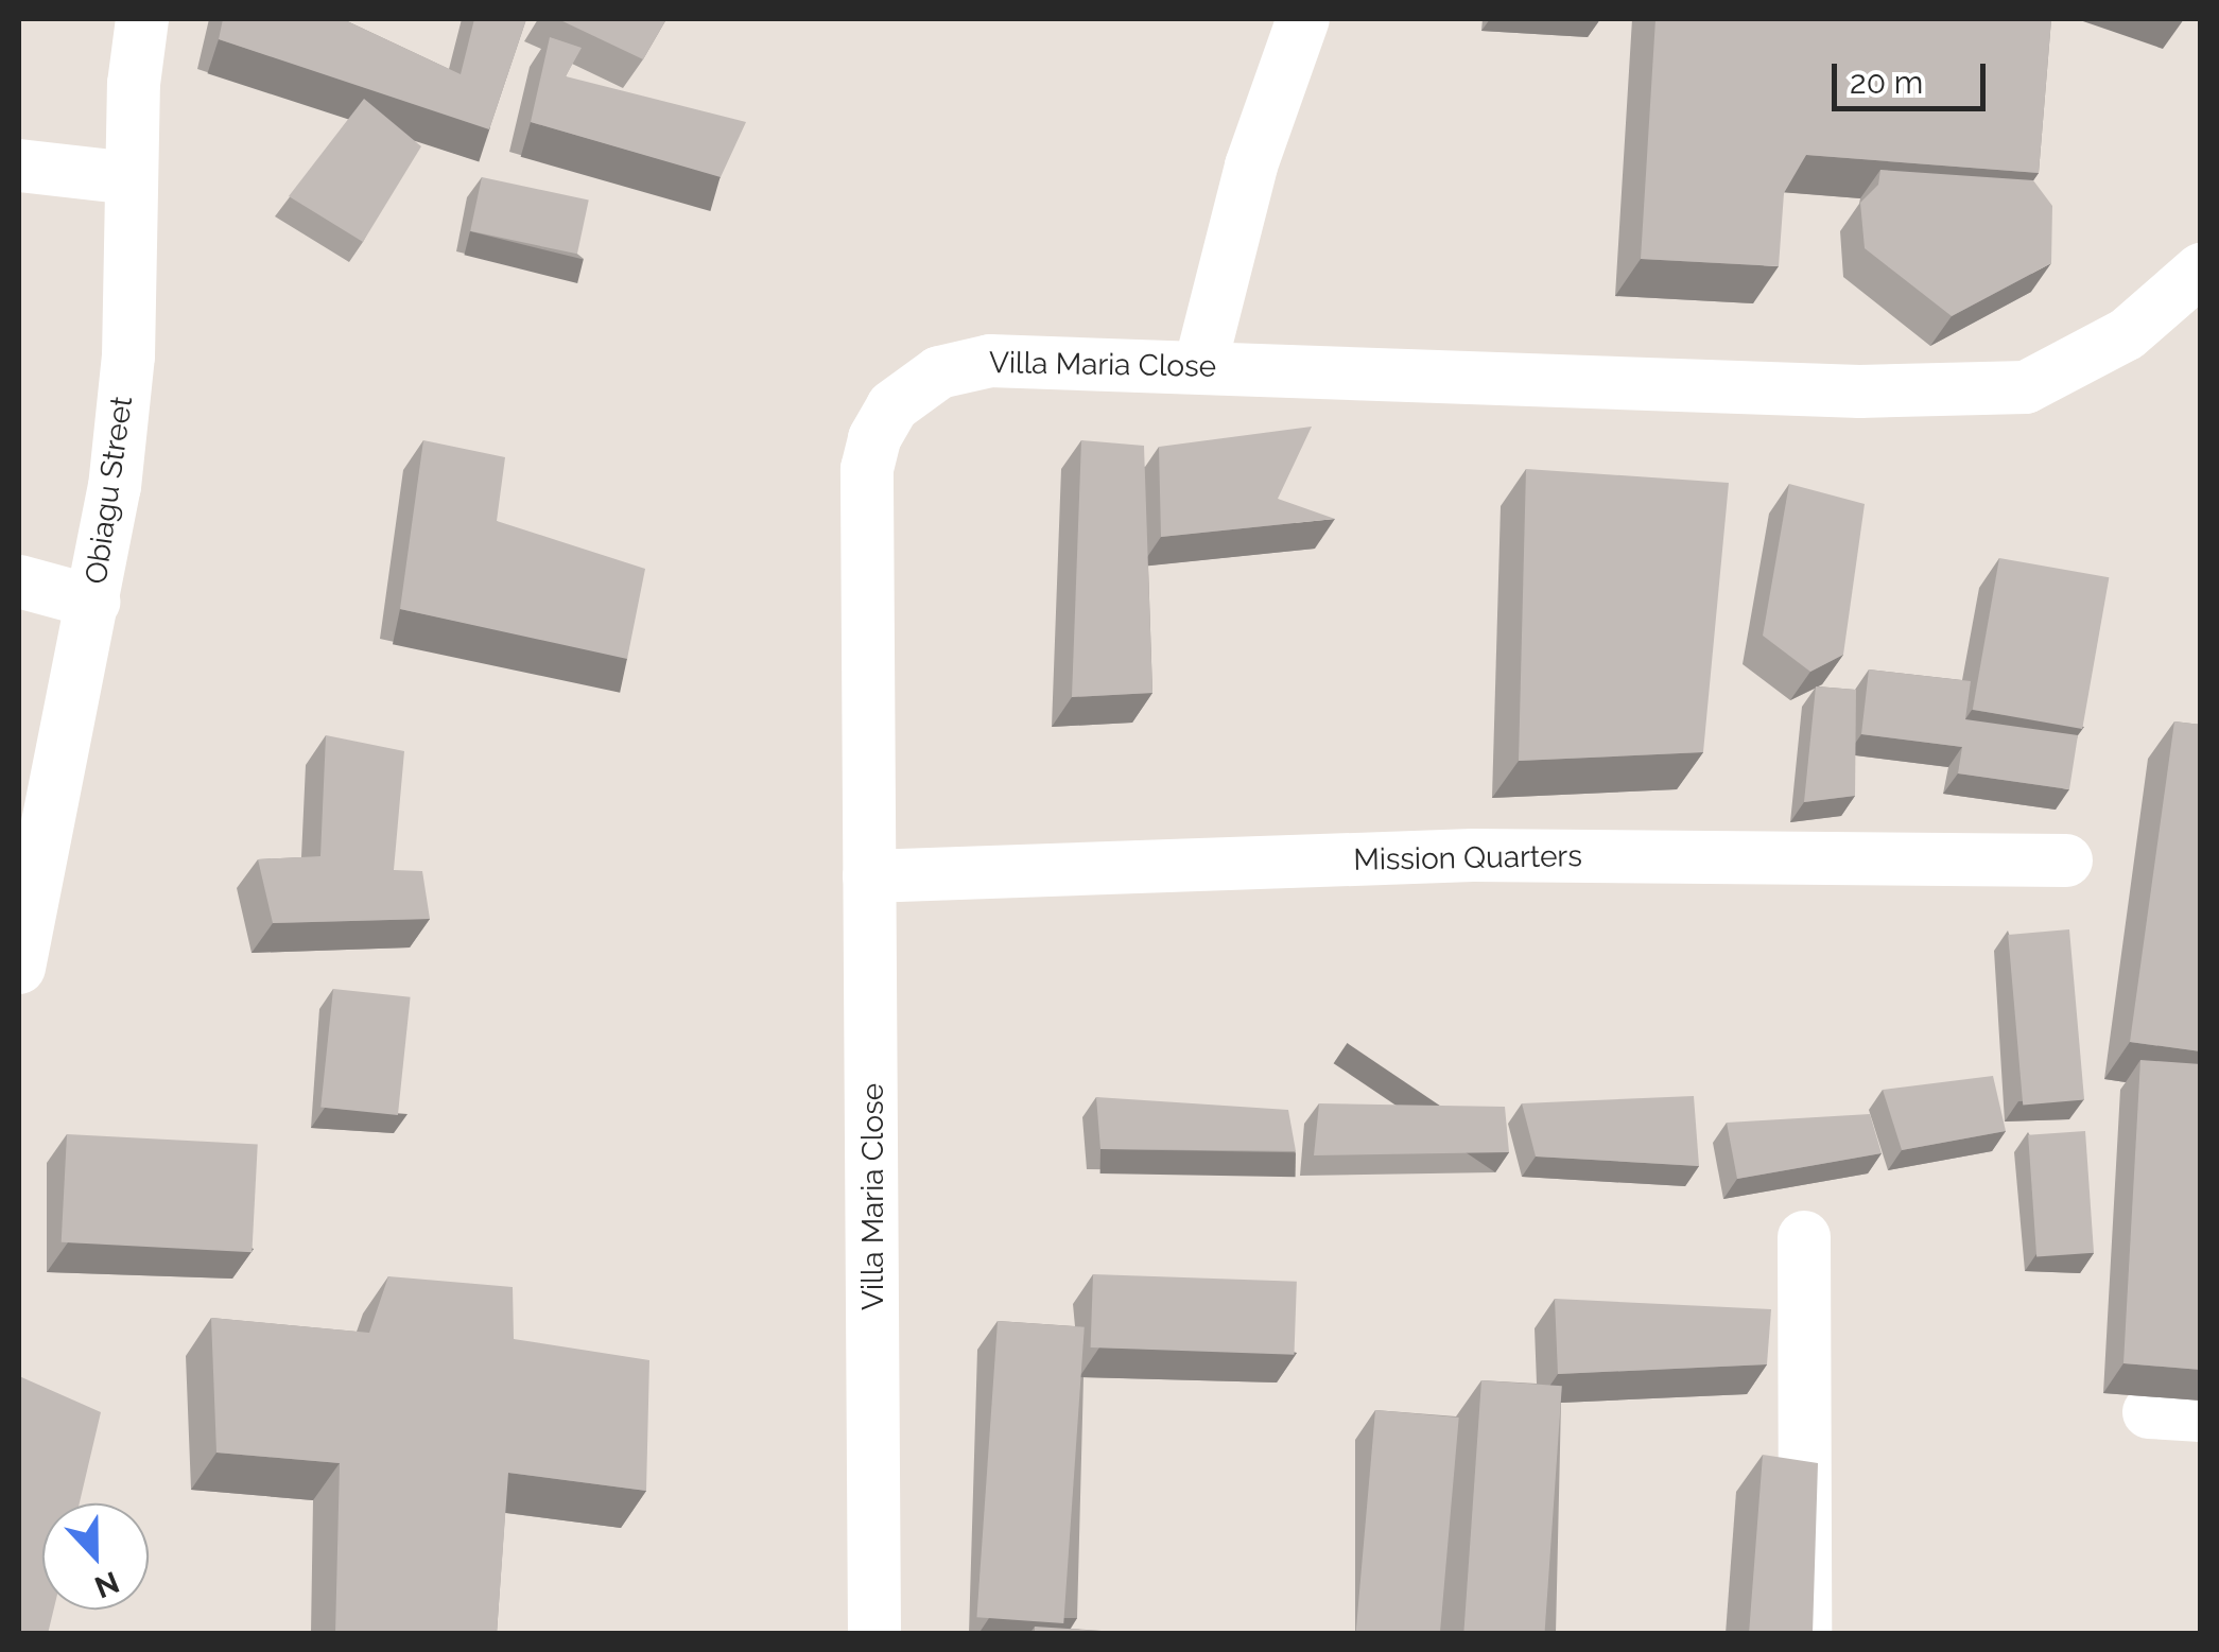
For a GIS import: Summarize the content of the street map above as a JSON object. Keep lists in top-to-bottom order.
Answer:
{
  "streets": {
    "street": ["Villa Maria Close", "Obiagu Street", "Mission Quarters"]
  },
  "crossings": [
    ["Villa Maria Close", "Mission Quarters"]
  ],
  "scale_bar": "20 m",
  "north": "bottom"
}
